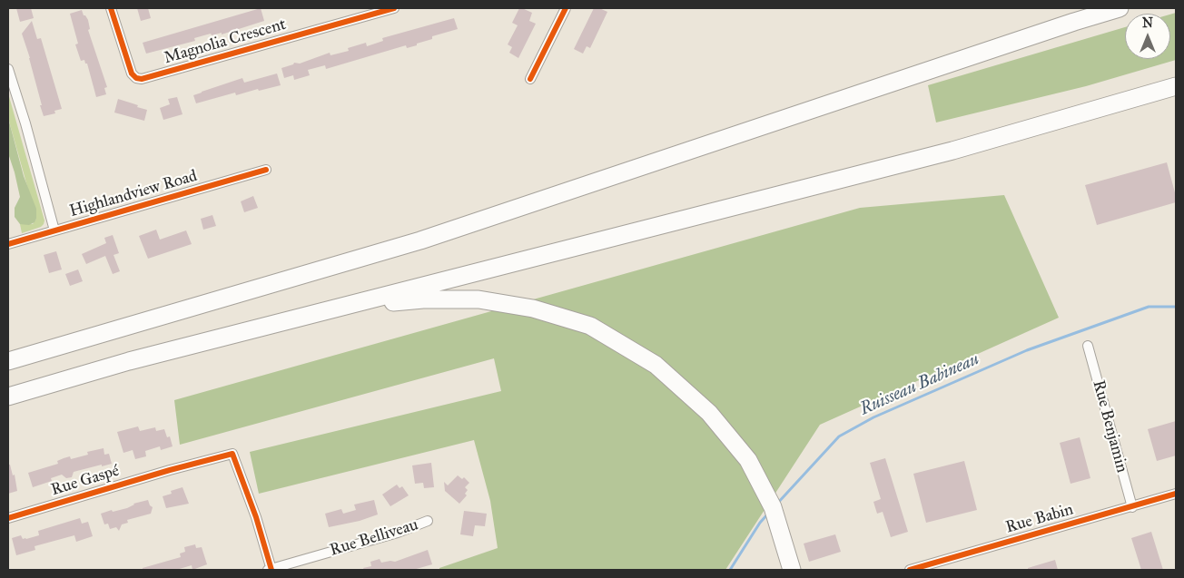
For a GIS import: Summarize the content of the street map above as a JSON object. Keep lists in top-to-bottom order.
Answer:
{
  "streets": {
    "street": [
      "Magnolia Crescent",
      "Highlandview Road",
      "Rue Benjamin",
      "Rue Gaspé",
      "Rue Babin",
      "Rue Belliveau"
    ]
  },
  "crossings": [
    ["Rue Benjamin", "Rue Babin"],
    ["Rue Gaspé", "Rue Belliveau"]
  ],
  "water": ["Ruisseau Babineau"],
  "north": "top"
}
